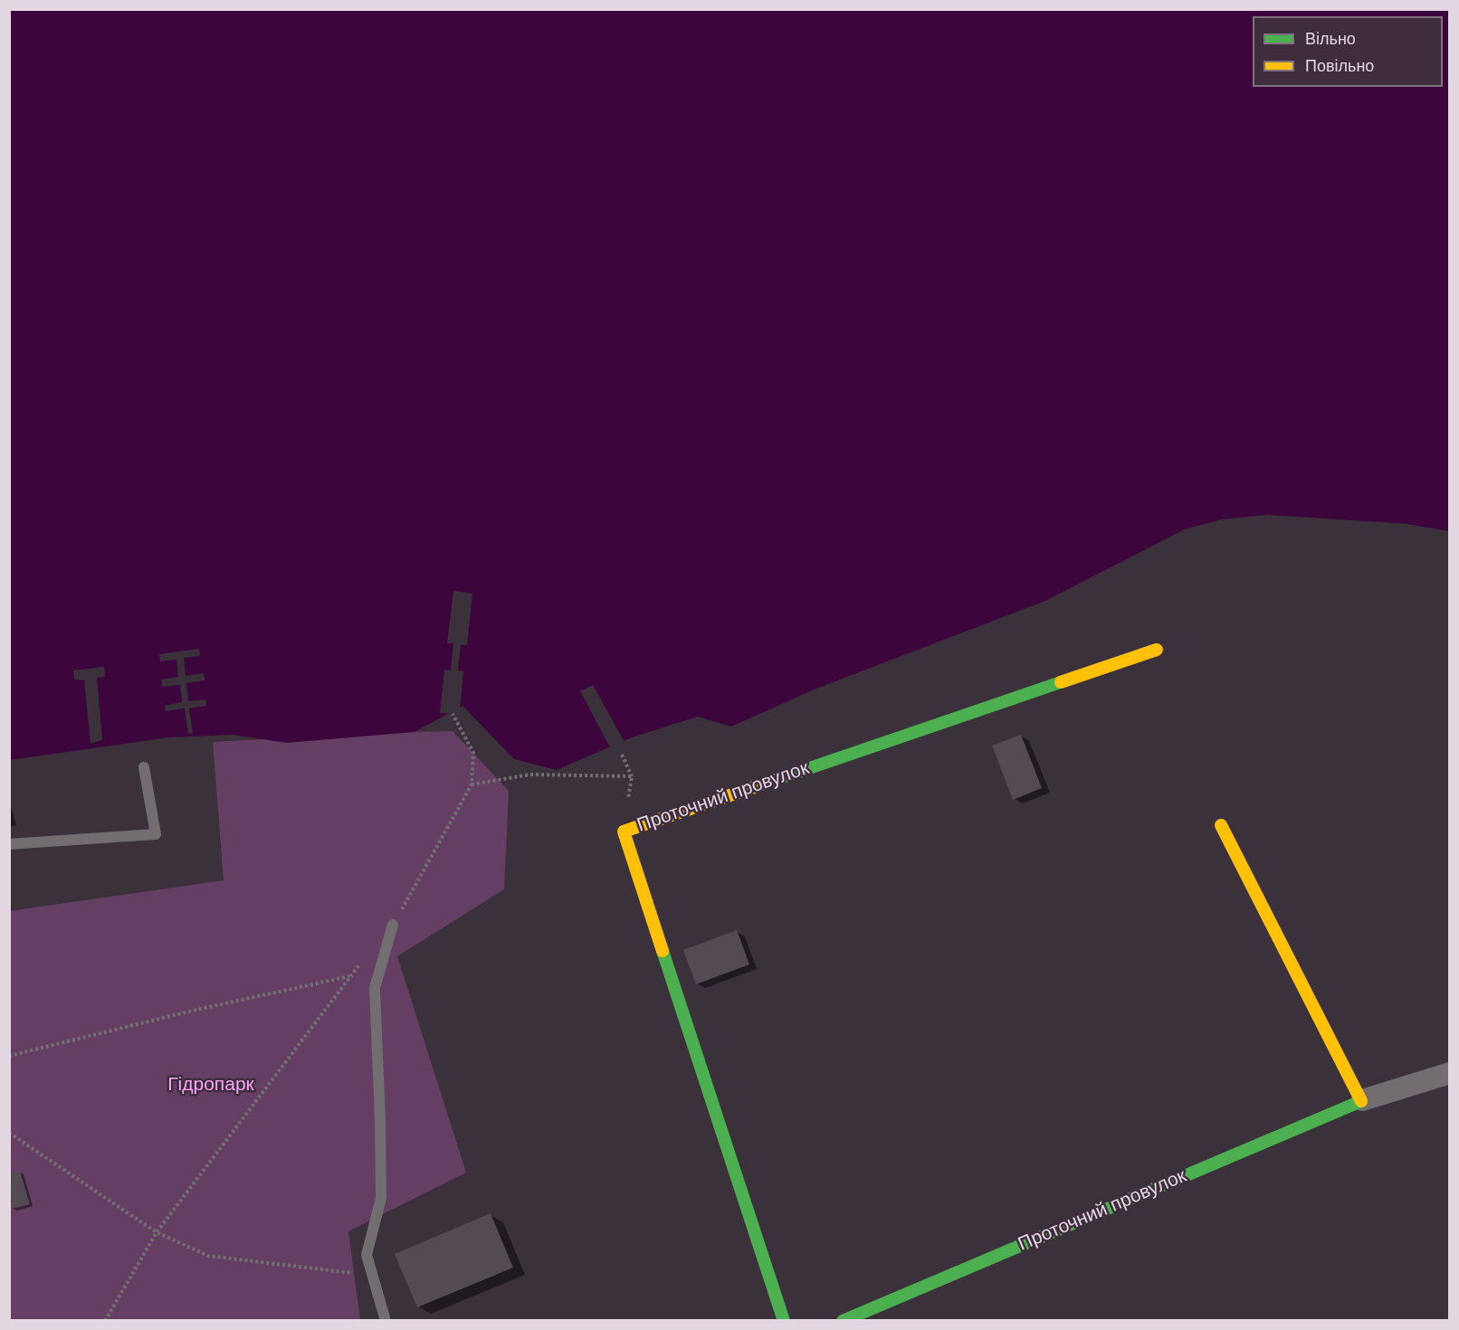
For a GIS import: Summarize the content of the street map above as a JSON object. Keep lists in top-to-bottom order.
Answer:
{
  "streets": {
    "street": ["Проточний провулок"]
  },
  "parks": ["Гідропарк"],
  "legend": ["Вільно", "Повільно"]
}
